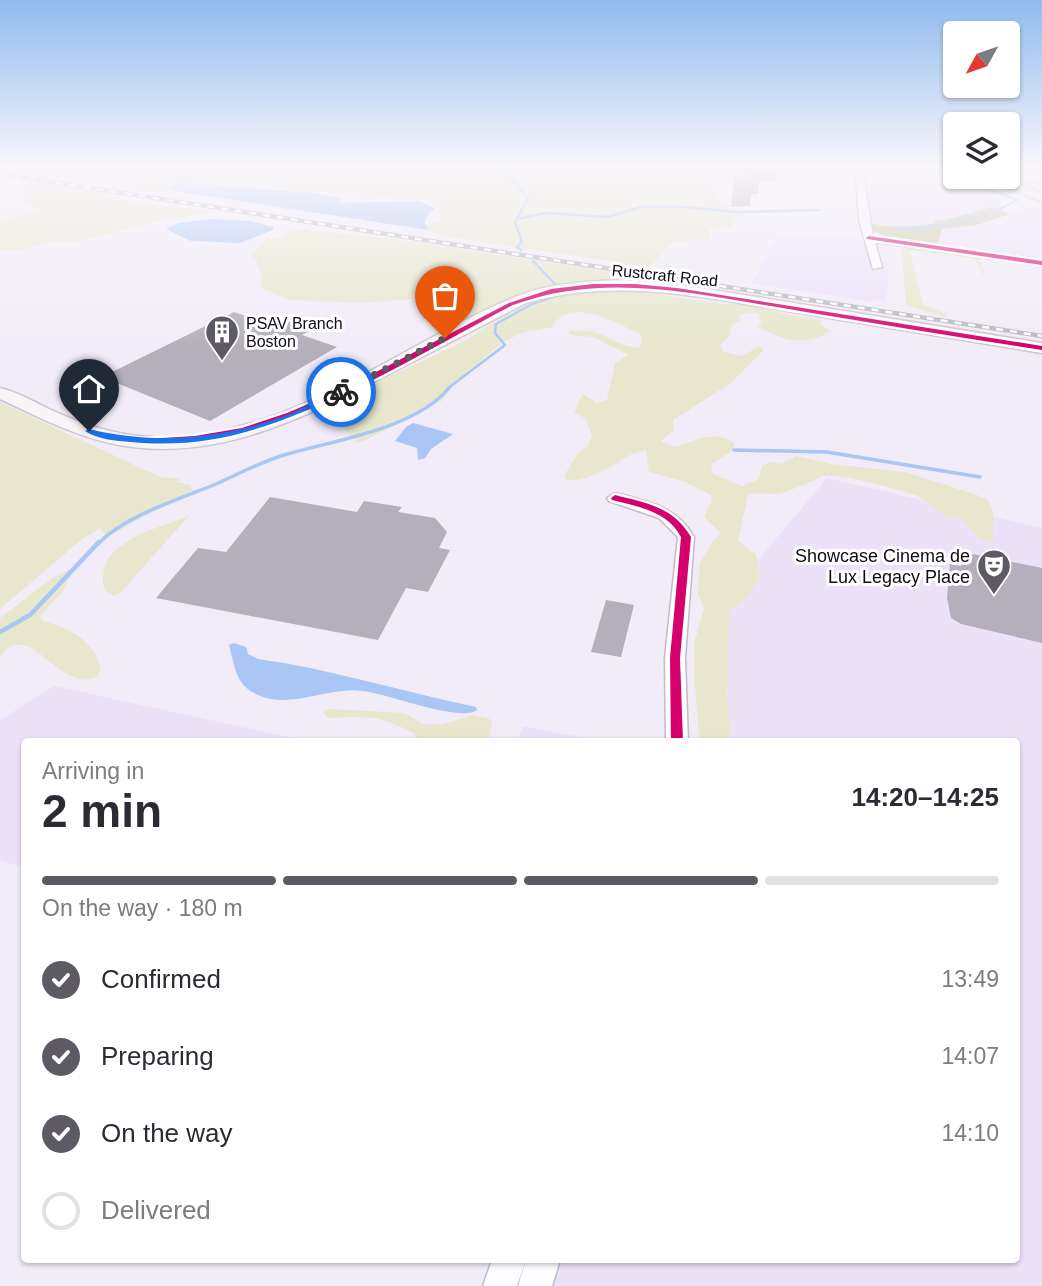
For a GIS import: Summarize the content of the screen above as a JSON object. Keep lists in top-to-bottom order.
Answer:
{
  "streets": {
    "main road": ["Rustcraft Road"]
  },
  "places": {
    "building": ["PSAV Branch Boston"],
    "theatre": ["Showcase Cinema de Lux Legacy Place"]
  },
  "north": "bottom left",
  "page": {
    "heading": ["2 min", "Arriving in", "14:20–14:25"],
    "bar": "On the way · 180 m",
    "list": [
      ["Confirmed", "13:49"],
      ["Preparing", "14:07"],
      ["On the way", "14:10"],
      "Delivered"
    ]
  }
}
